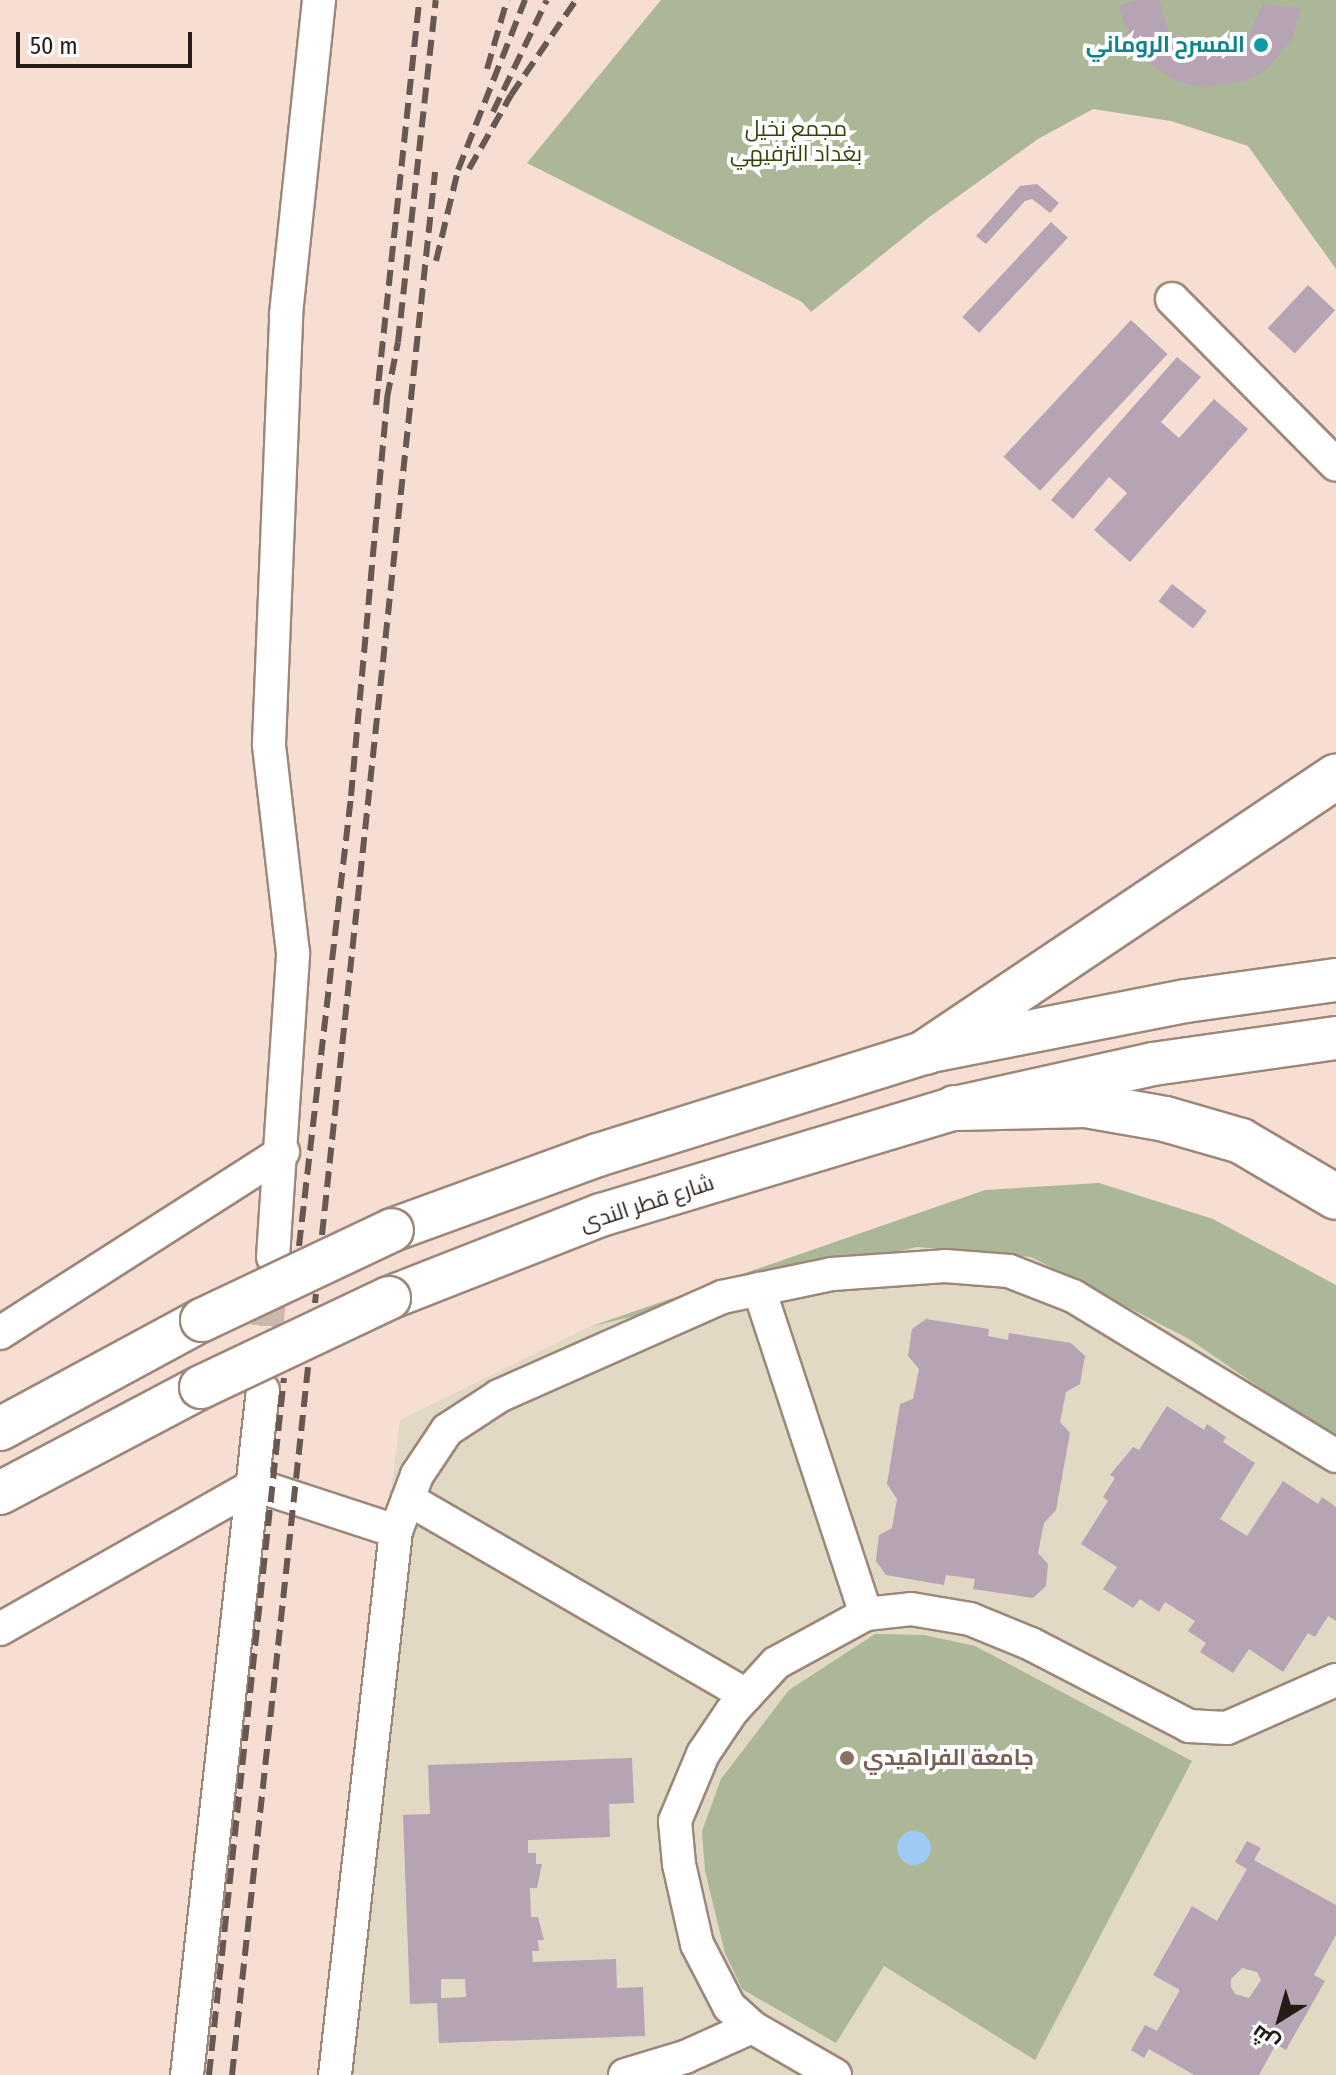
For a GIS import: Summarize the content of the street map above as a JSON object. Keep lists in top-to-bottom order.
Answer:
{
  "streets": {
    "main road": ["شارع قطر الندى"]
  },
  "parks": ["مجمع نخيل بغداد الترفيهي"],
  "places": ["المسرح الروماني", "جامعة الفراهيدي"],
  "scale_bar": "50 m",
  "north": "bottom left"
}
